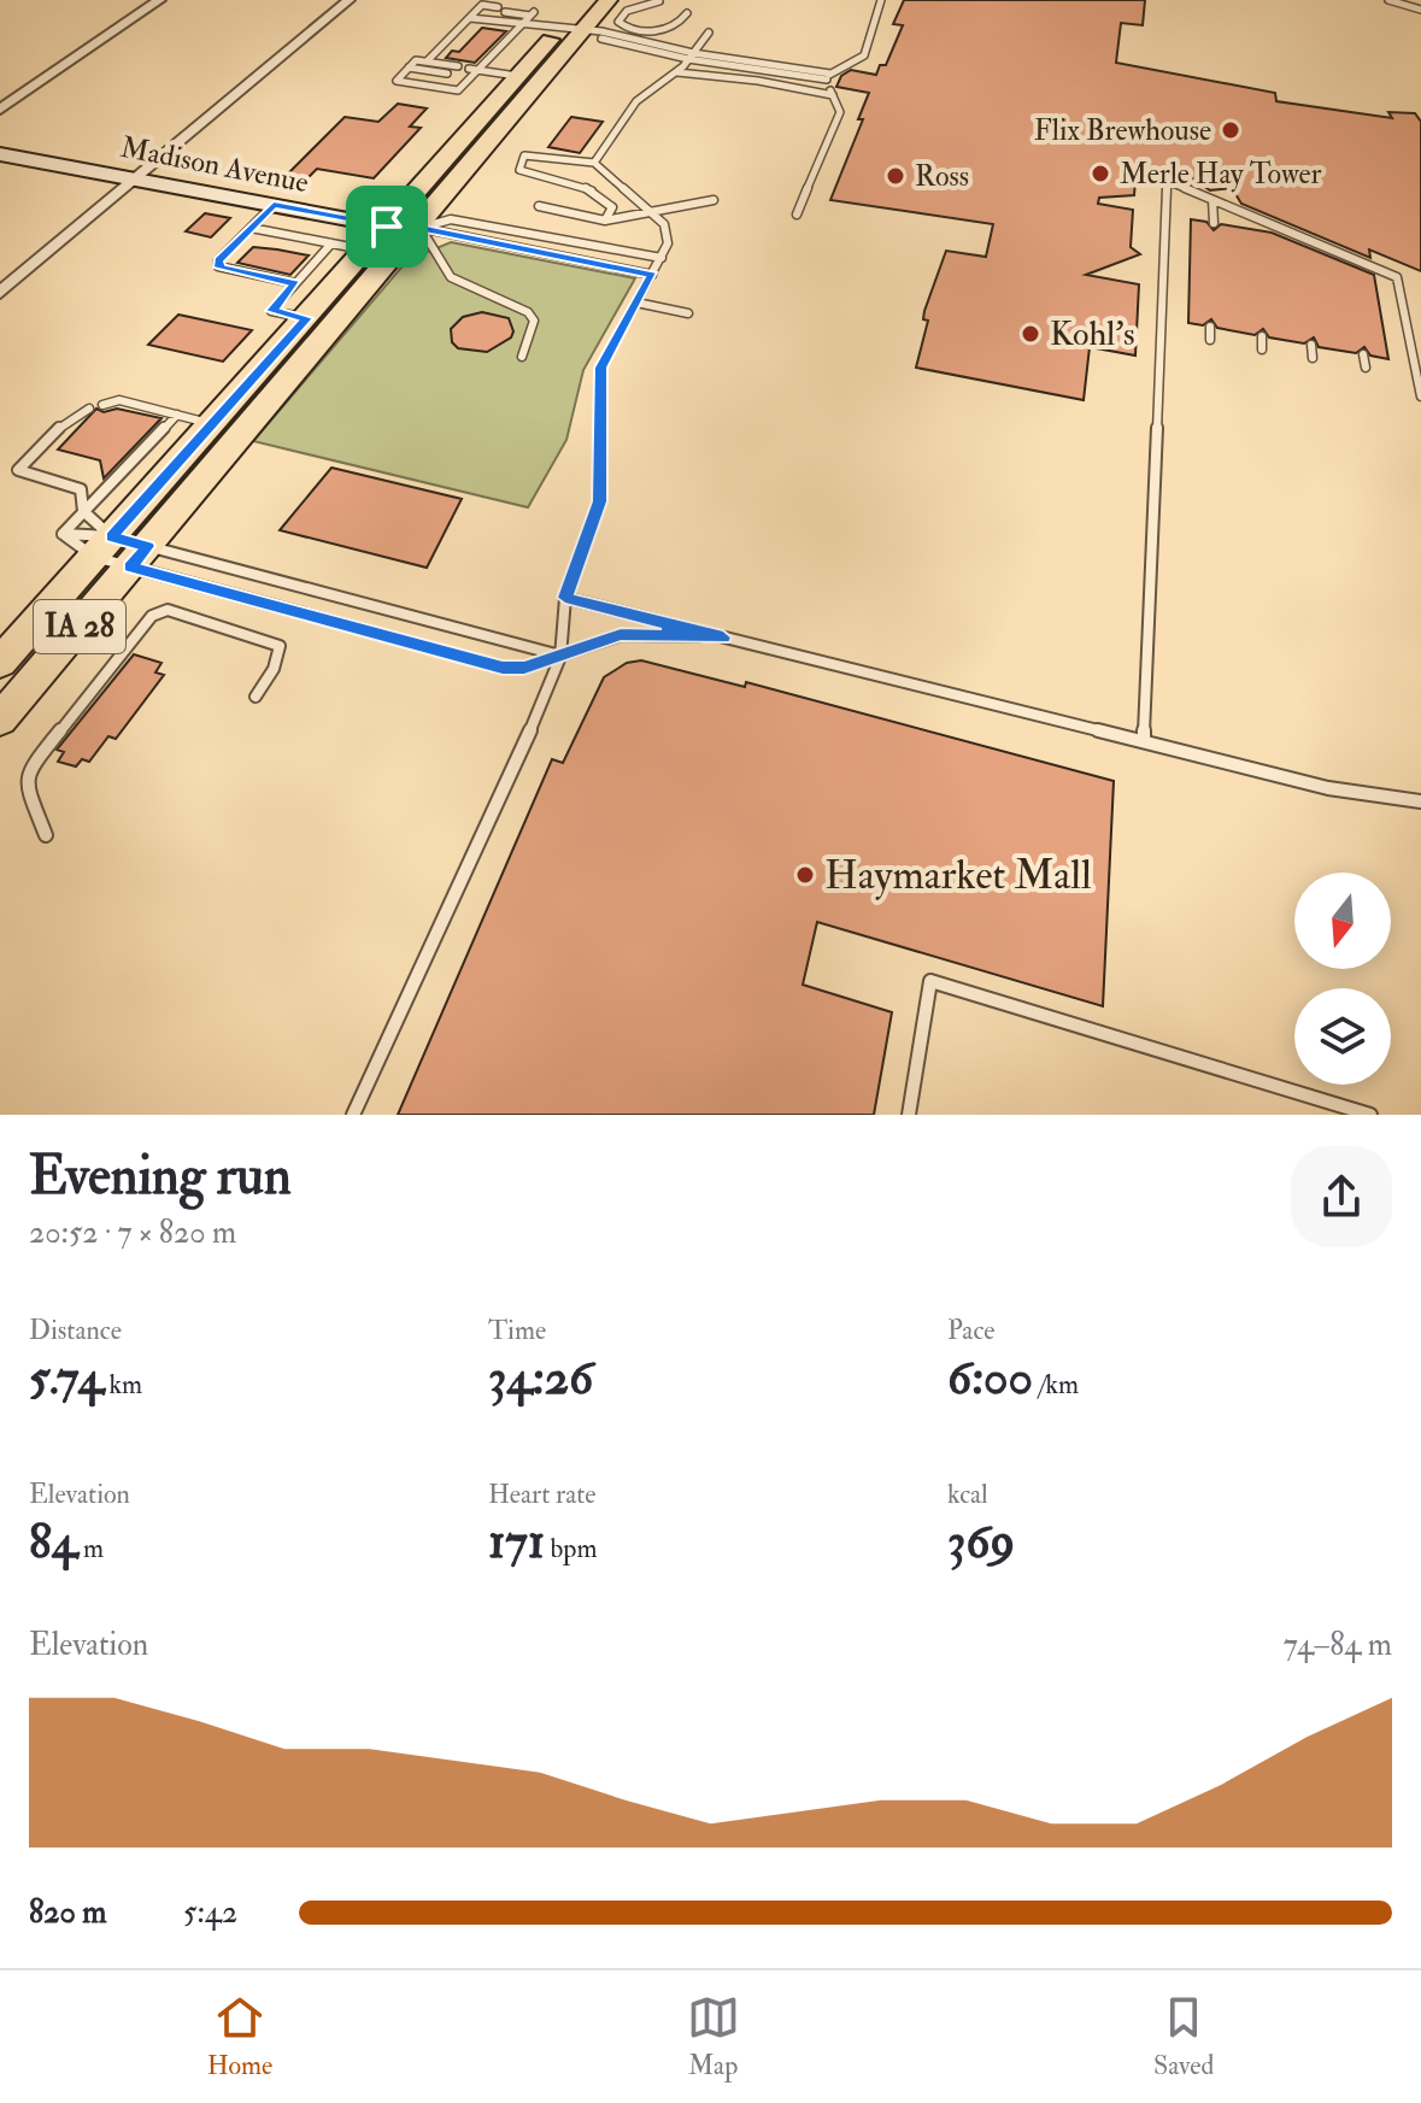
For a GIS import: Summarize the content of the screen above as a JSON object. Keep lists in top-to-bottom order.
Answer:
{
  "streets": {
    "main road": ["IA 28"],
    "street": ["Madison Avenue"]
  },
  "crossings": [
    ["Madison Avenue", "IA 28"]
  ],
  "places": [
    "Flix Brewhouse",
    "Merle Hay Tower",
    "Ross",
    "Kohl's",
    "Haymarket Mall"
  ],
  "north": "bottom",
  "page": {
    "heading": ["Evening run", "20:52 · 7 × 820 m"],
    "stats": [
      ["Distance", "5.74 km"],
      ["Time", "34:26"],
      ["Pace", "6:00 /km"],
      ["Elevation", "84 m"],
      ["Heart rate", "171 bpm"],
      ["kcal", "369"]
    ],
    "chart": ["Elevation", "74–84 m"],
    "list": [
      {
        "name": "820 m",
        "note": "5:42"
      }
    ],
    "tabs": ["Home", "Map", "Saved"]
  }
}
